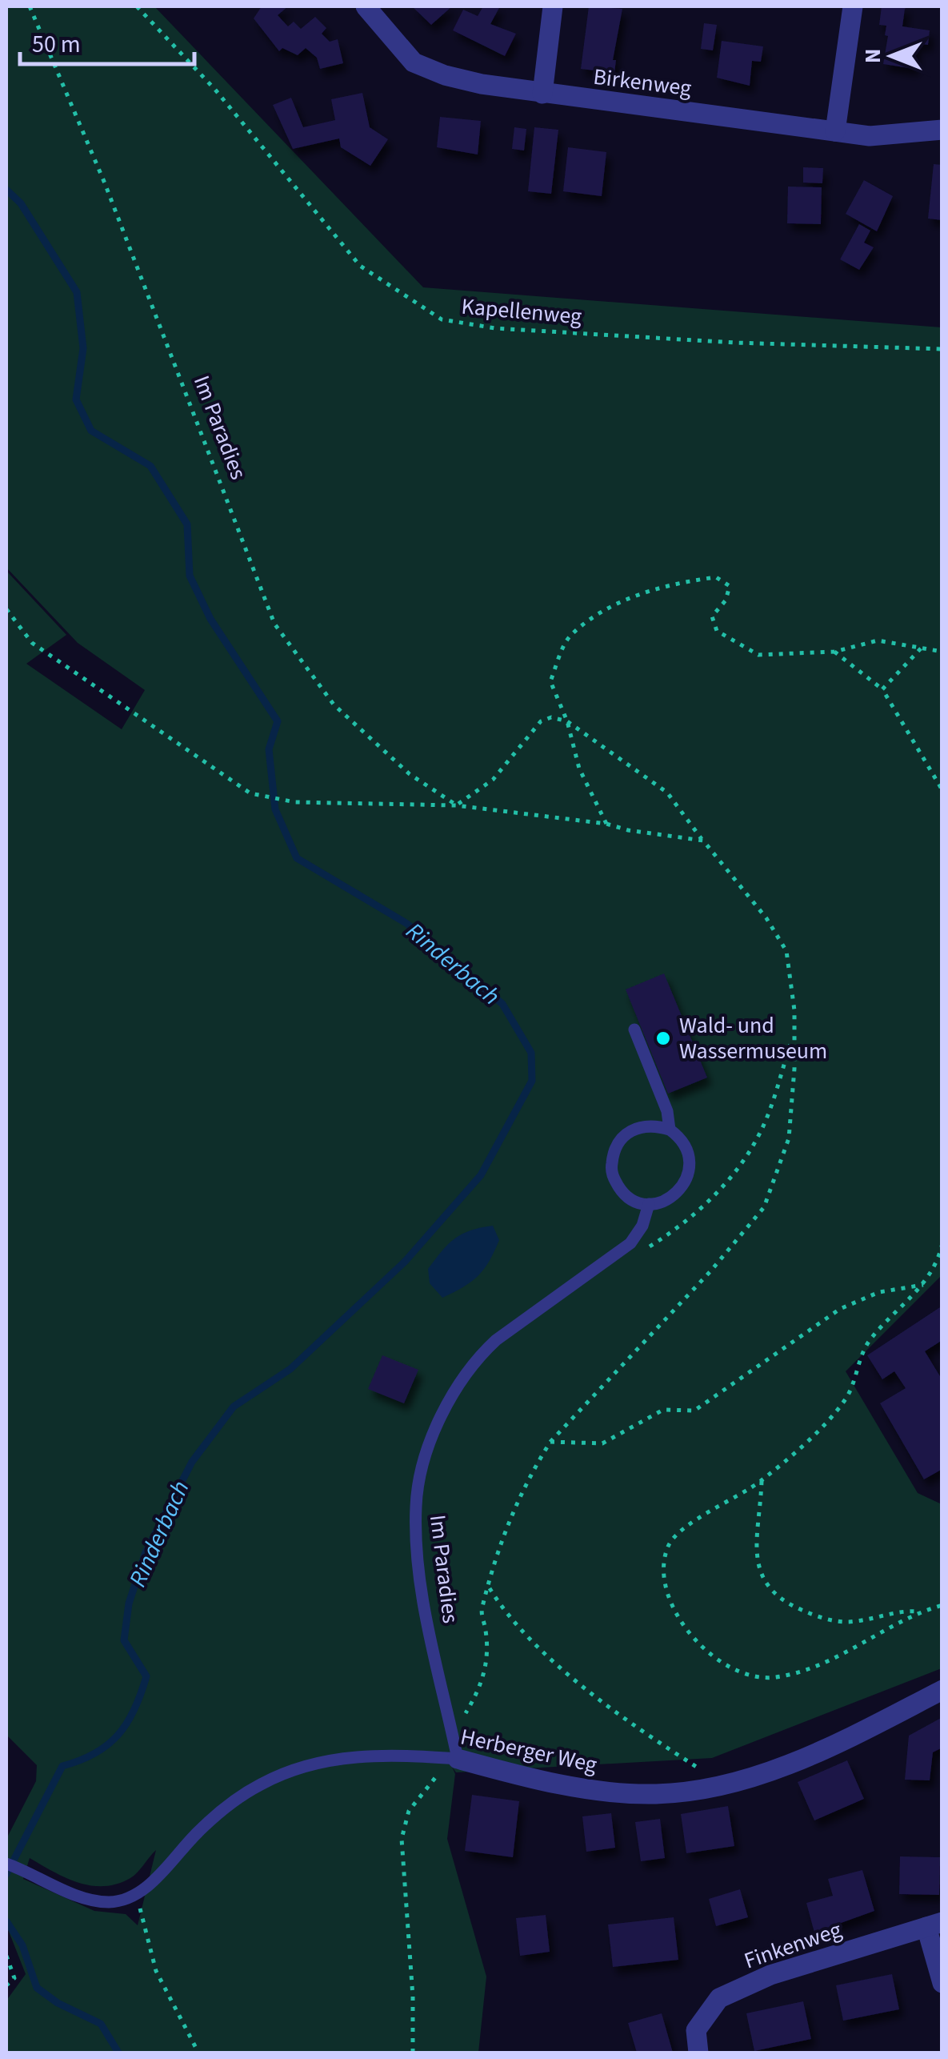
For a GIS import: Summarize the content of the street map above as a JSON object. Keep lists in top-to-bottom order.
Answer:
{
  "streets": {
    "street": ["Birkenweg", "Herberger Weg", "Finkenweg"],
    "lane": ["Im Paradies"],
    "path": ["Kapellenweg"]
  },
  "crossings": [
    ["Im Paradies", "Herberger Weg"]
  ],
  "water": ["Rinderbach"],
  "places": ["Wald- und Wassermuseum"],
  "scale_bar": "50 m",
  "north": "left"
}
